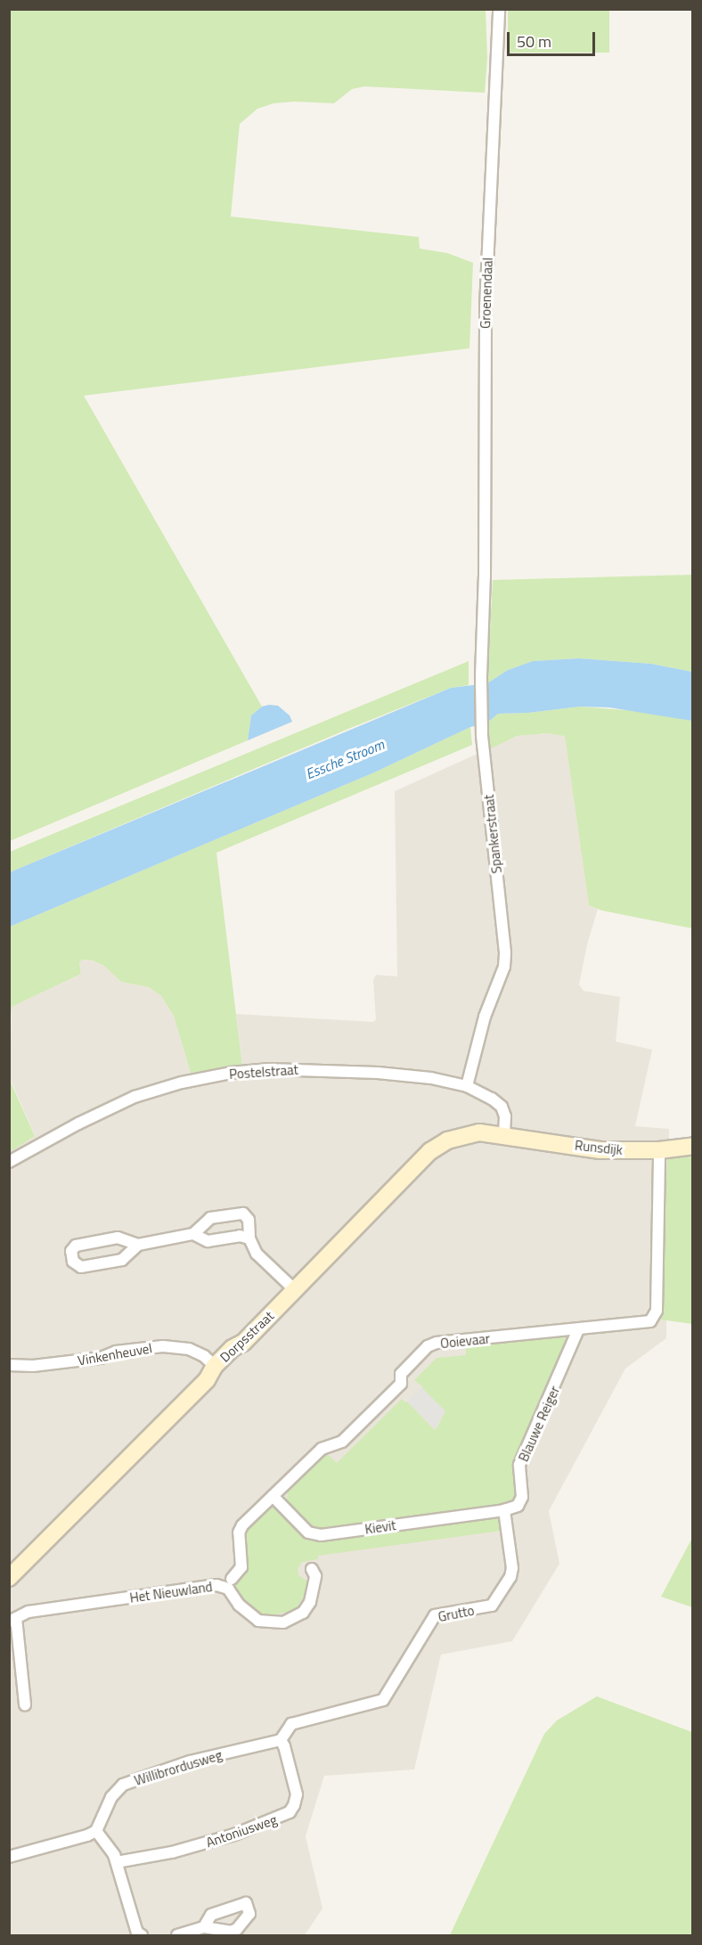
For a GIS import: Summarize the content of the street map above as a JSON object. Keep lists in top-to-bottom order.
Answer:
{
  "streets": {
    "street": [
      "Groenendaal",
      "Spankerstraat",
      "Postelstraat",
      "Runsdijk",
      "Dorpsstraat",
      "Ooievaar",
      "Vinkenheuvel",
      "Blauwe Reiger",
      "Kievit",
      "Het Nieuwland",
      "Grutto",
      "Willibrordusweg",
      "Antoniusweg"
    ]
  },
  "crossings": [
    ["Groenendaal", "Spankerstraat"],
    ["Spankerstraat", "Postelstraat"],
    ["Postelstraat", "Runsdijk"],
    ["Postelstraat", "Dorpsstraat"],
    ["Runsdijk", "Dorpsstraat"],
    ["Runsdijk", "Ooievaar"],
    ["Dorpsstraat", "Vinkenheuvel"],
    ["Ooievaar", "Blauwe Reiger"],
    ["Ooievaar", "Kievit"],
    ["Blauwe Reiger", "Kievit"],
    ["Blauwe Reiger", "Grutto"],
    ["Kievit", "Grutto"],
    ["Grutto", "Willibrordusweg"],
    ["Grutto", "Antoniusweg"],
    ["Willibrordusweg", "Antoniusweg"]
  ],
  "water": ["Essche Stroom"],
  "scale_bar": "50 m"
}
